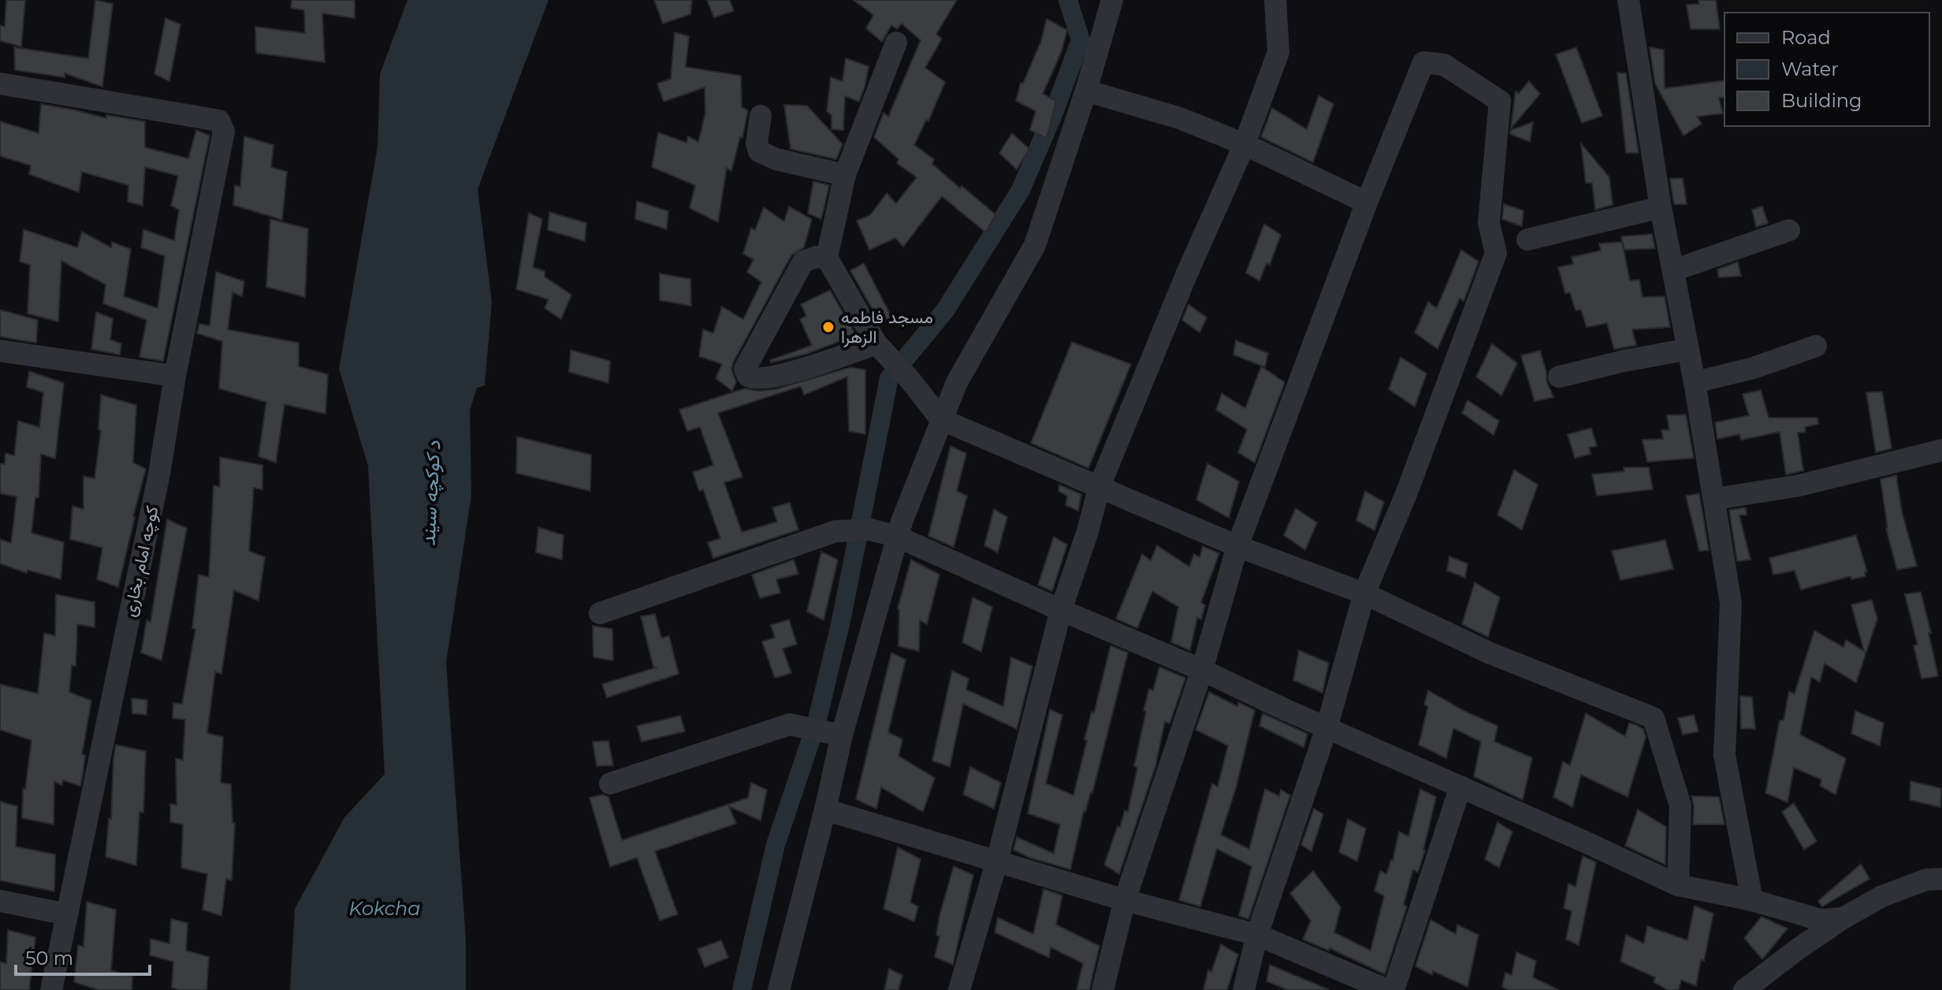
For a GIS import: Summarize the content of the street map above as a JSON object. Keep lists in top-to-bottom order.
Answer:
{
  "streets": {
    "street": ["کوچه امام بخاری"]
  },
  "water": ["د کوکچه سیند", "Kokcha"],
  "places": ["مسجد فاطمه الزهرا"],
  "legend": ["Road", "Water", "Building"],
  "scale_bar": "50 m"
}
